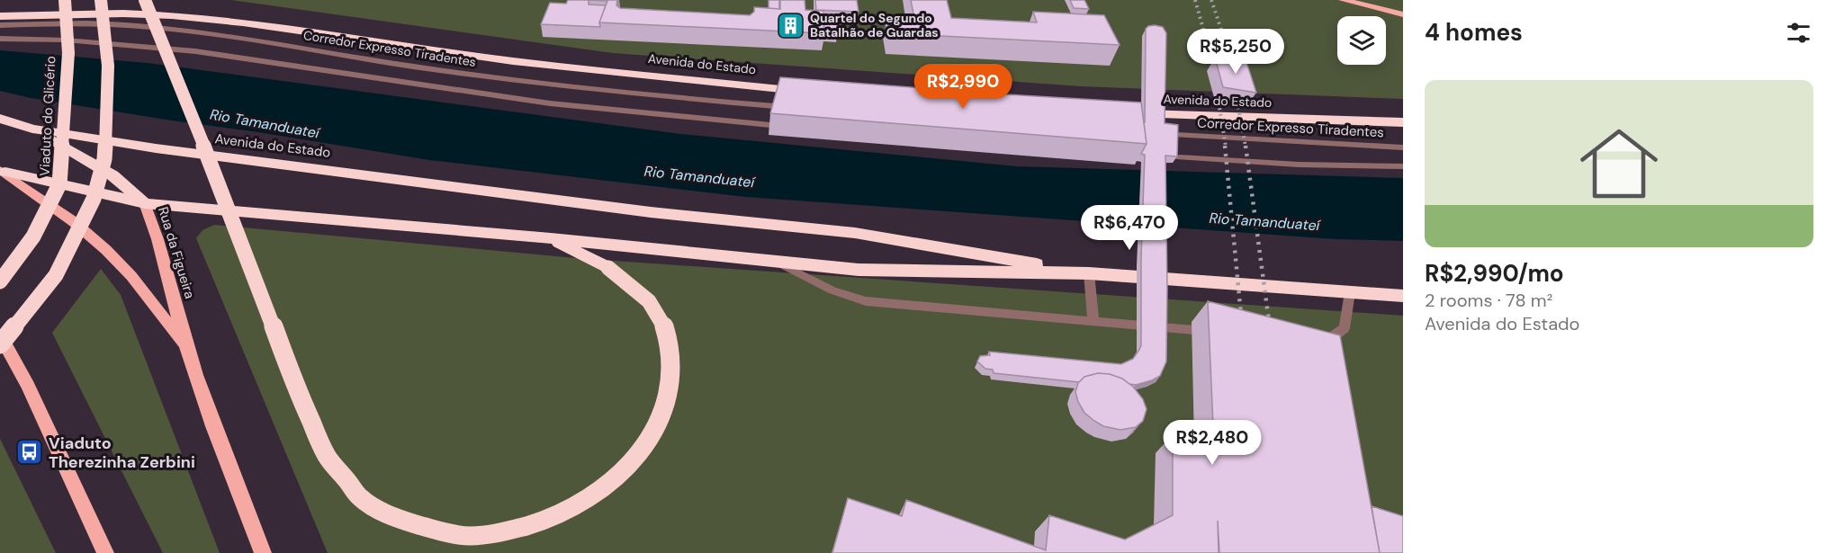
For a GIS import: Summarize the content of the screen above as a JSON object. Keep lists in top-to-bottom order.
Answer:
{
  "streets": {
    "highway": ["Avenida do Estado", "Viaduto do Glicério", "Rua da Figueira"],
    "lane": ["Corredor Expresso Tiradentes"]
  },
  "crossings": [
    ["Avenida do Estado", "Rua da Figueira"]
  ],
  "water": ["Rio Tamanduateí"],
  "places": {
    "building": ["Quartel do Segundo Batalhão de Guardas"],
    "bus stop": ["Viaduto Therezinha Zerbini"]
  },
  "page": {
    "heading": "4 homes",
    "price": [
      "R$5,250",
      "R$2,990",
      "R$6,470",
      "R$2,480"
    ],
    "list": [
      {
        "name": "R$2,990/mo",
        "note": "2 rooms · 78 m² · Avenida do Estado"
      }
    ]
  }
}
